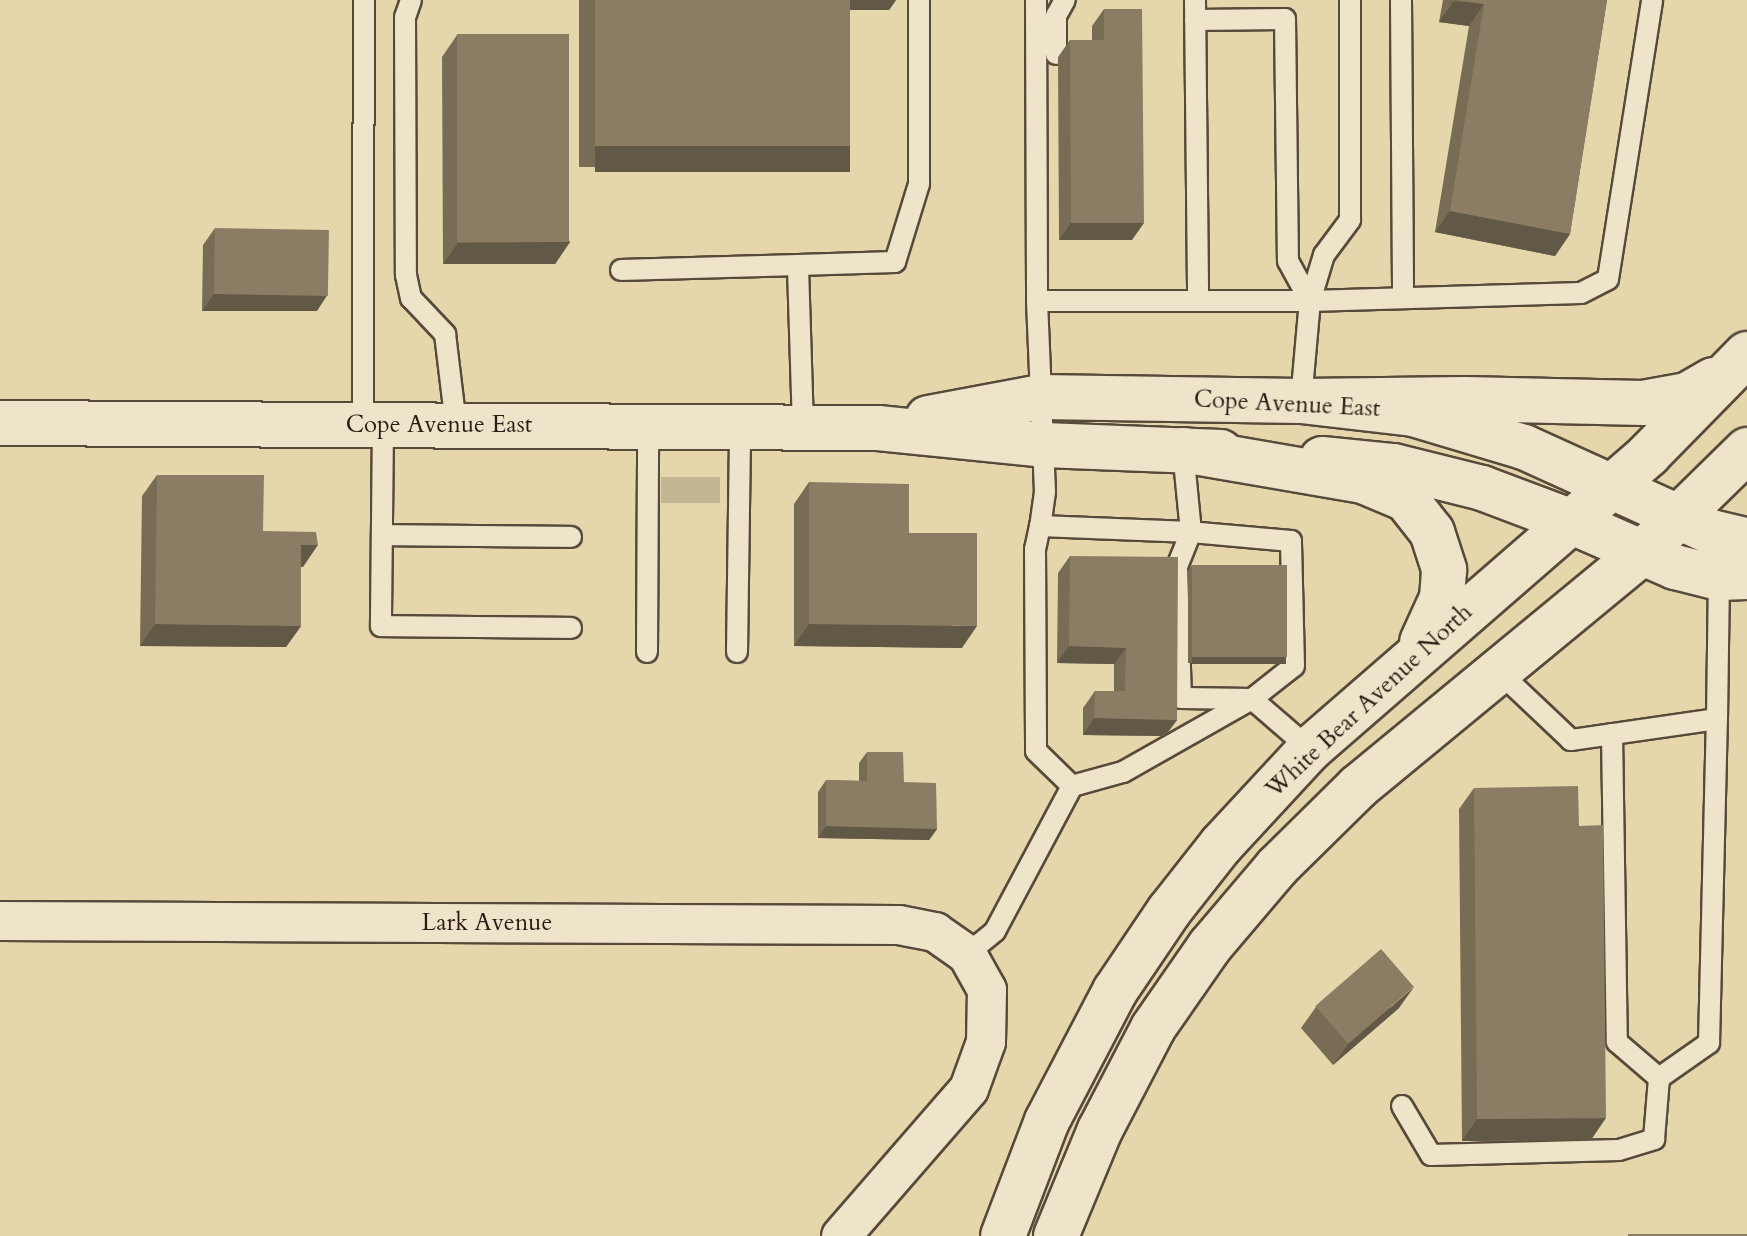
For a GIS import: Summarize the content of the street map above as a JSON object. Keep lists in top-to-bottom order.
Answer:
{
  "streets": {
    "main road": ["Cope Avenue East", "White Bear Avenue North"],
    "street": ["Lark Avenue"]
  },
  "crossings": [
    ["Cope Avenue East", "White Bear Avenue North"]
  ]
}
